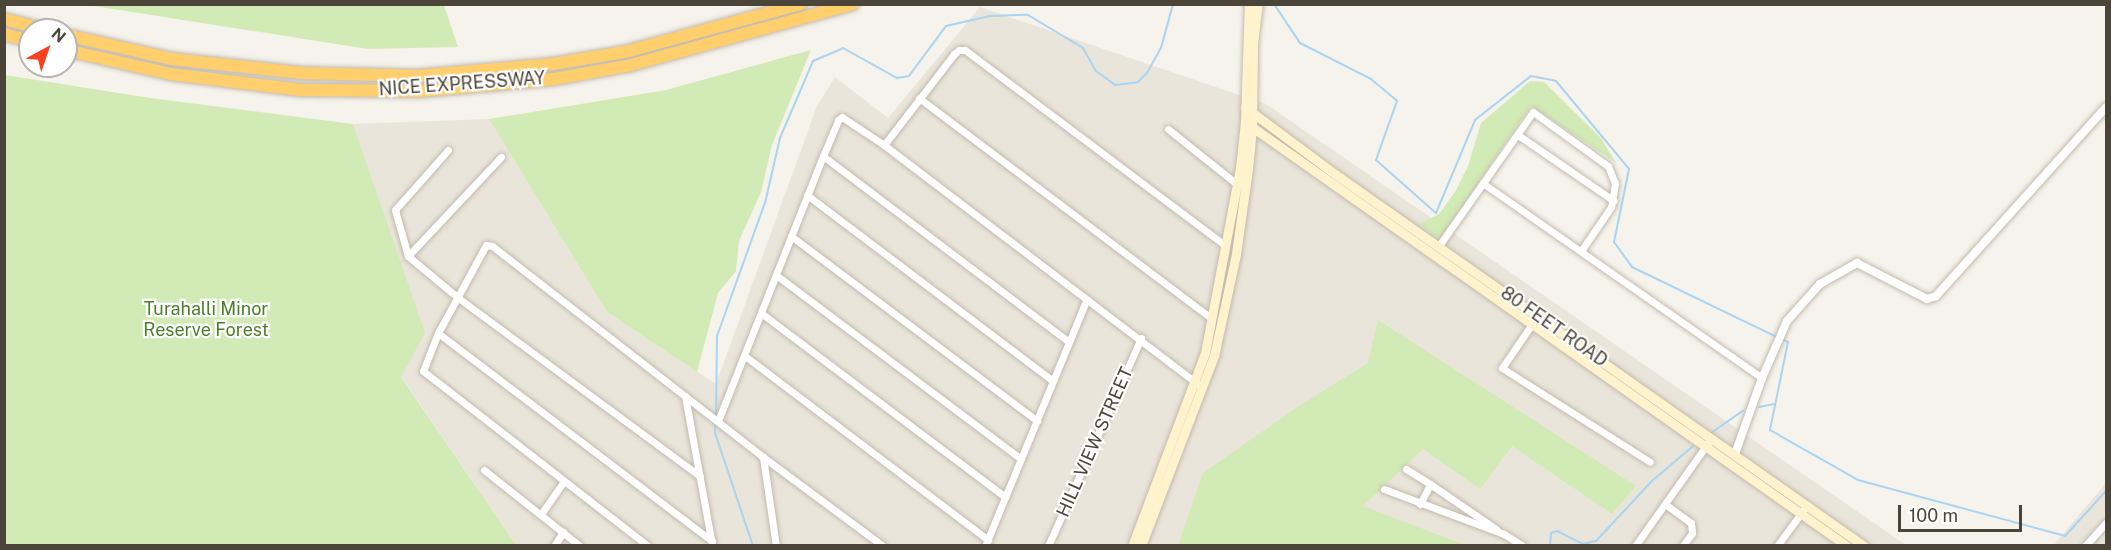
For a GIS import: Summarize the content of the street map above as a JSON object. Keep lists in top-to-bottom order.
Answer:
{
  "streets": {
    "highway": ["NICE EXPRESSWAY"],
    "main road": ["80 FEET ROAD"],
    "street": ["HILL VIEW STREET"]
  },
  "parks": ["Turahalli Minor Reserve Forest"],
  "scale_bar": "100 m",
  "north": "top right"
}
